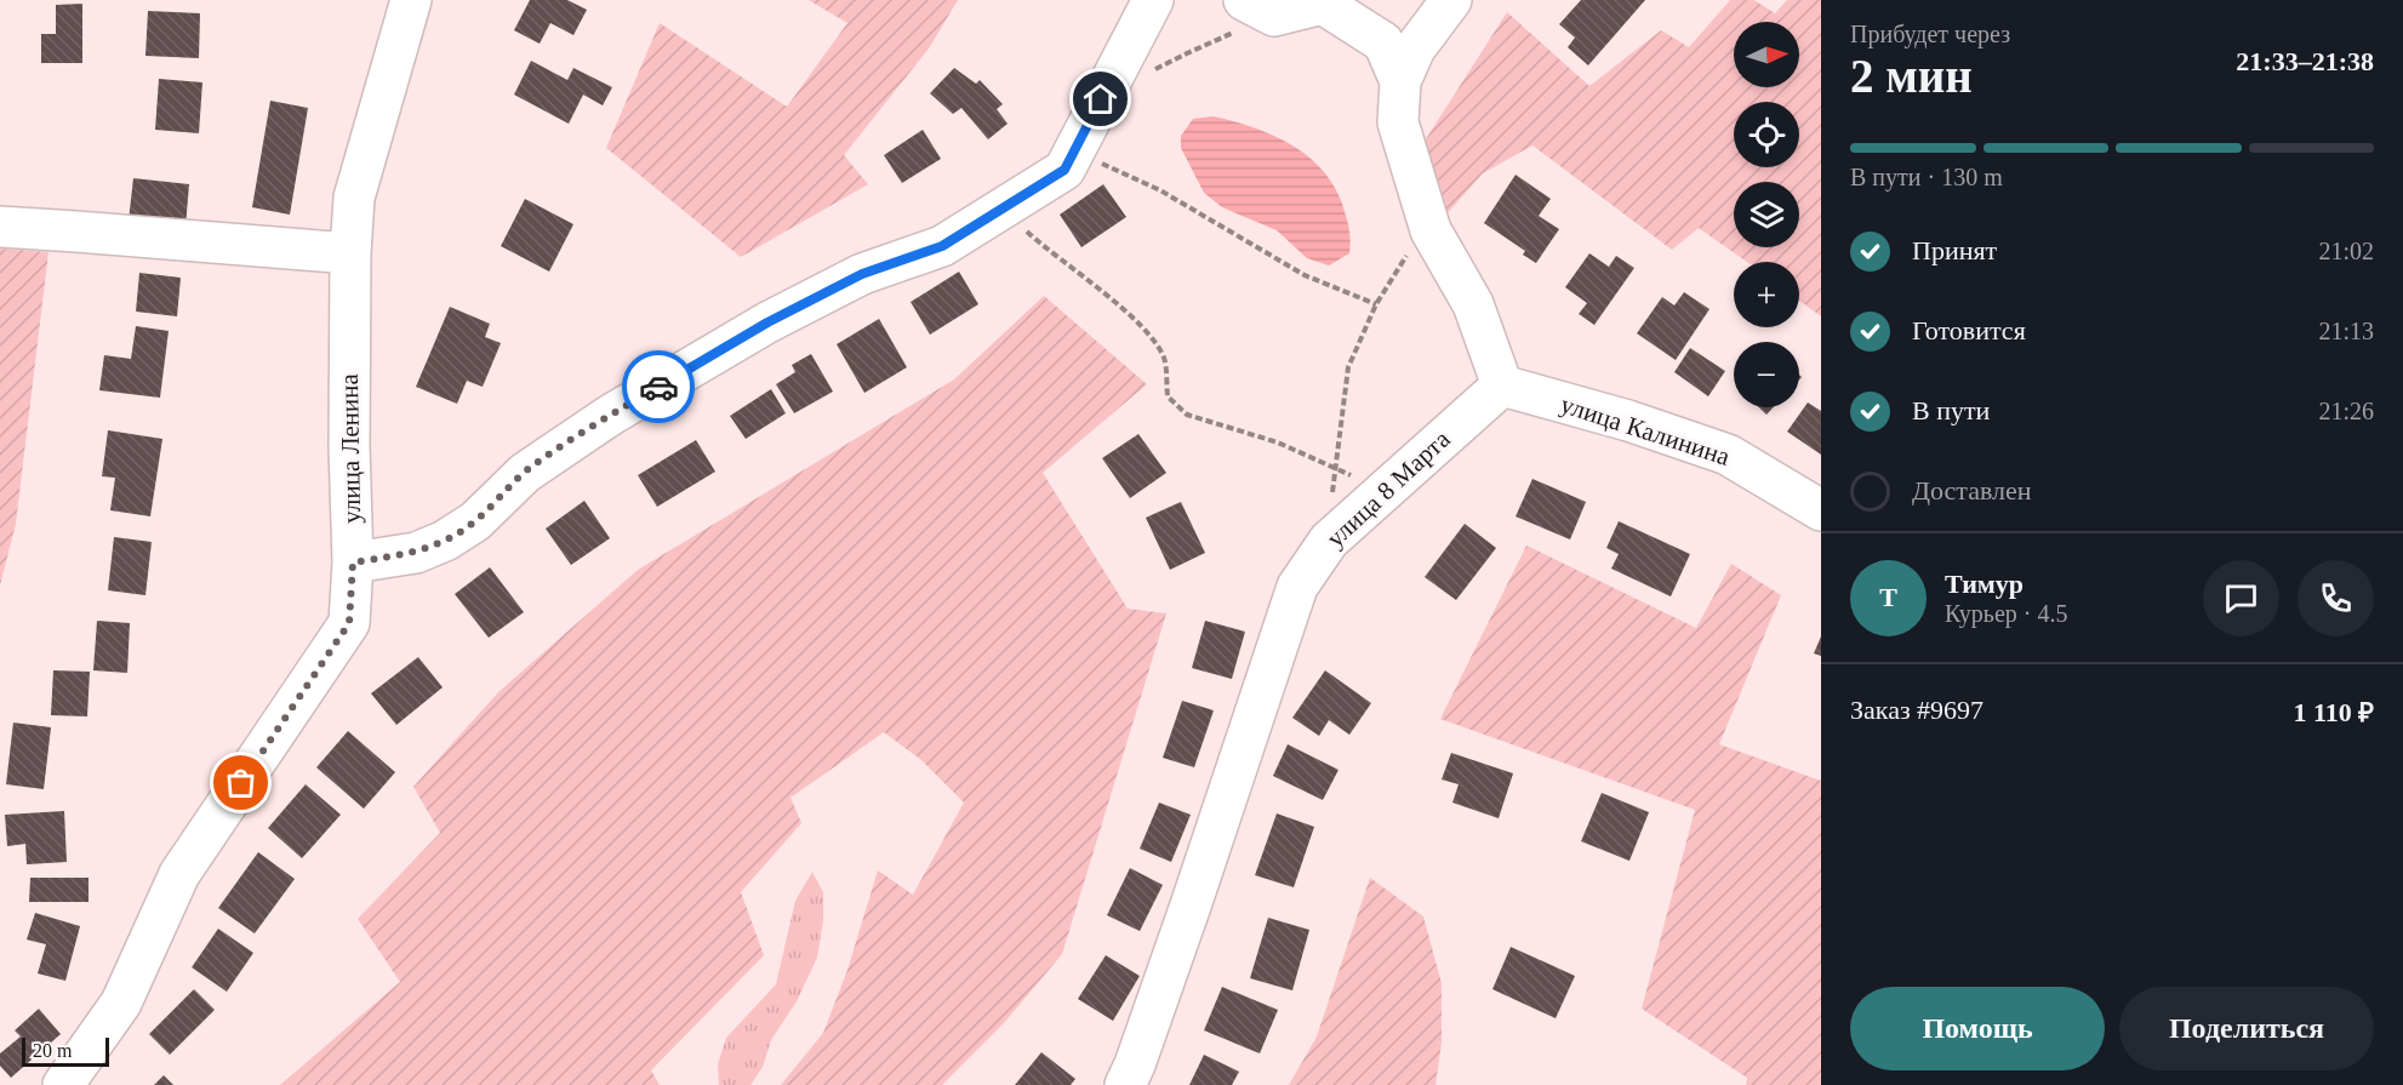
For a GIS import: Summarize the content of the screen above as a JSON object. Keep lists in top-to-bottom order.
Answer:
{
  "streets": {
    "street": ["улица Калинина", "улица Ленина", "улица 8 Марта"]
  },
  "crossings": [
    ["улица Калинина", "улица 8 Марта"]
  ],
  "scale_bar": "20 m",
  "north": "right",
  "page": {
    "heading": ["2 мин", "Прибудет через", "21:33–21:38"],
    "panel": [
      "Тимур",
      "Курьер · 4.5",
      "Заказ #9697",
      "1 110 ₽"
    ],
    "map_buttons": ["+", "−"],
    "bar": "В пути · 130 m",
    "list": [
      ["Принят", "21:02"],
      ["Готовится", "21:13"],
      ["В пути", "21:26"],
      "Доставлен"
    ],
    "round": "Т",
    "buttons": ["Помощь", "Поделиться"],
    "scale": "20 m"
  }
}
